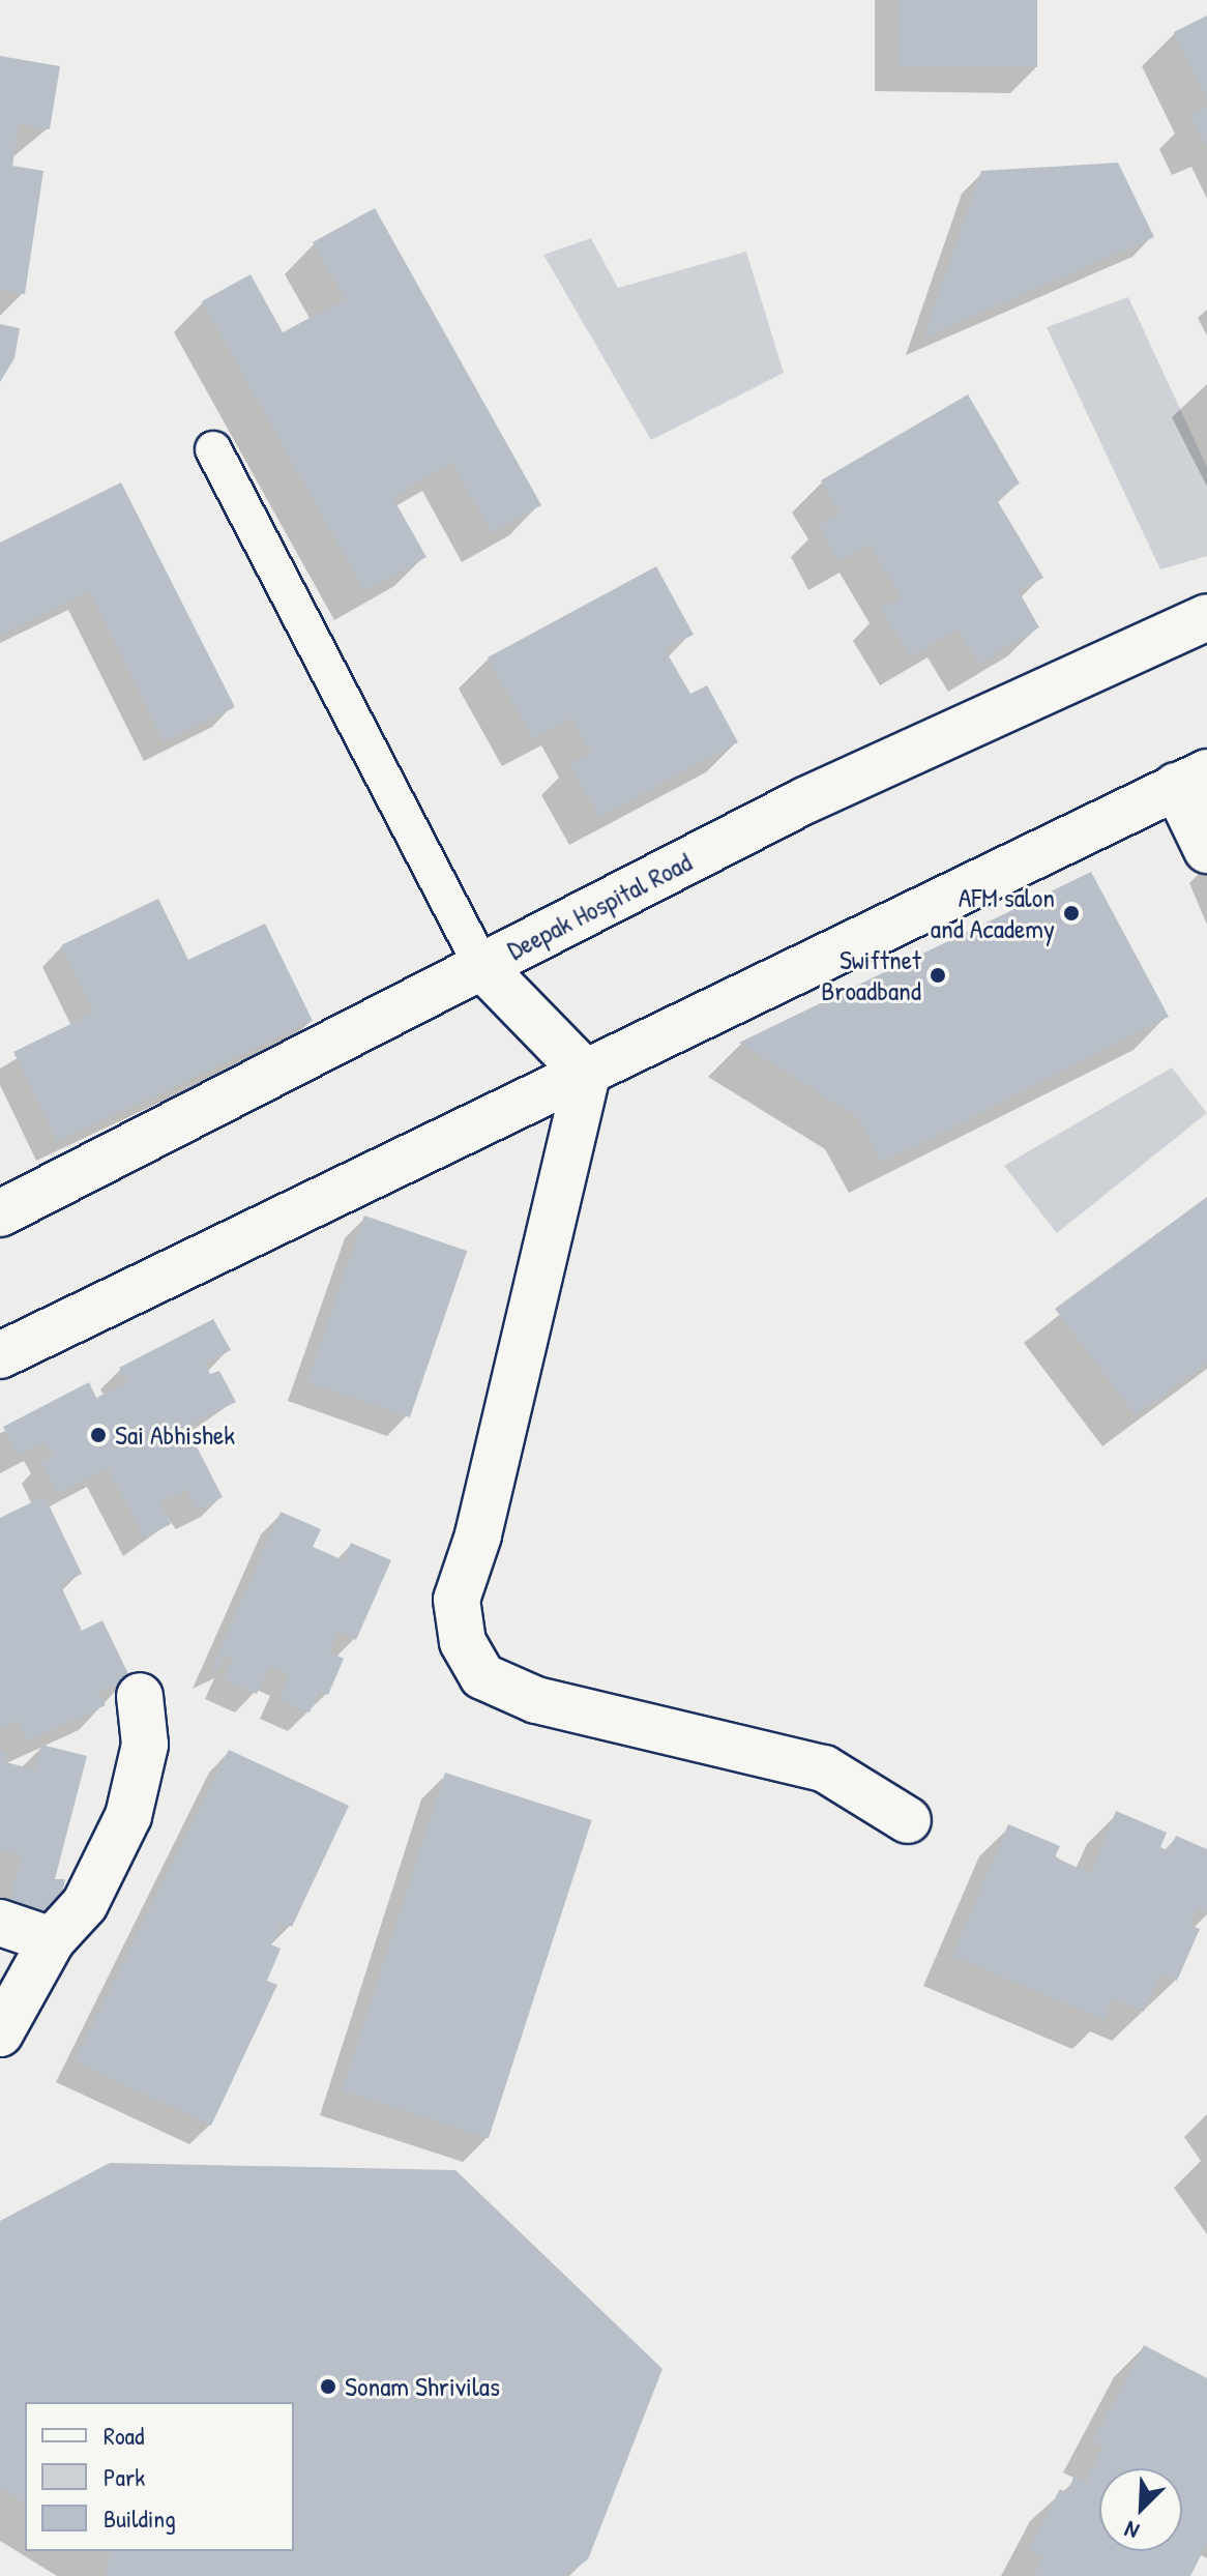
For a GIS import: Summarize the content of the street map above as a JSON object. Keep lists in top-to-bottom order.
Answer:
{
  "streets": {
    "street": ["Deepak Hospital Road"]
  },
  "places": [
    "AFM salon and Academy",
    "Swiftnet Broadband",
    "Sai Abhishek",
    "Sonam Shrivilas"
  ],
  "legend": ["Road", "Park", "Building"],
  "north": "bottom left"
}
